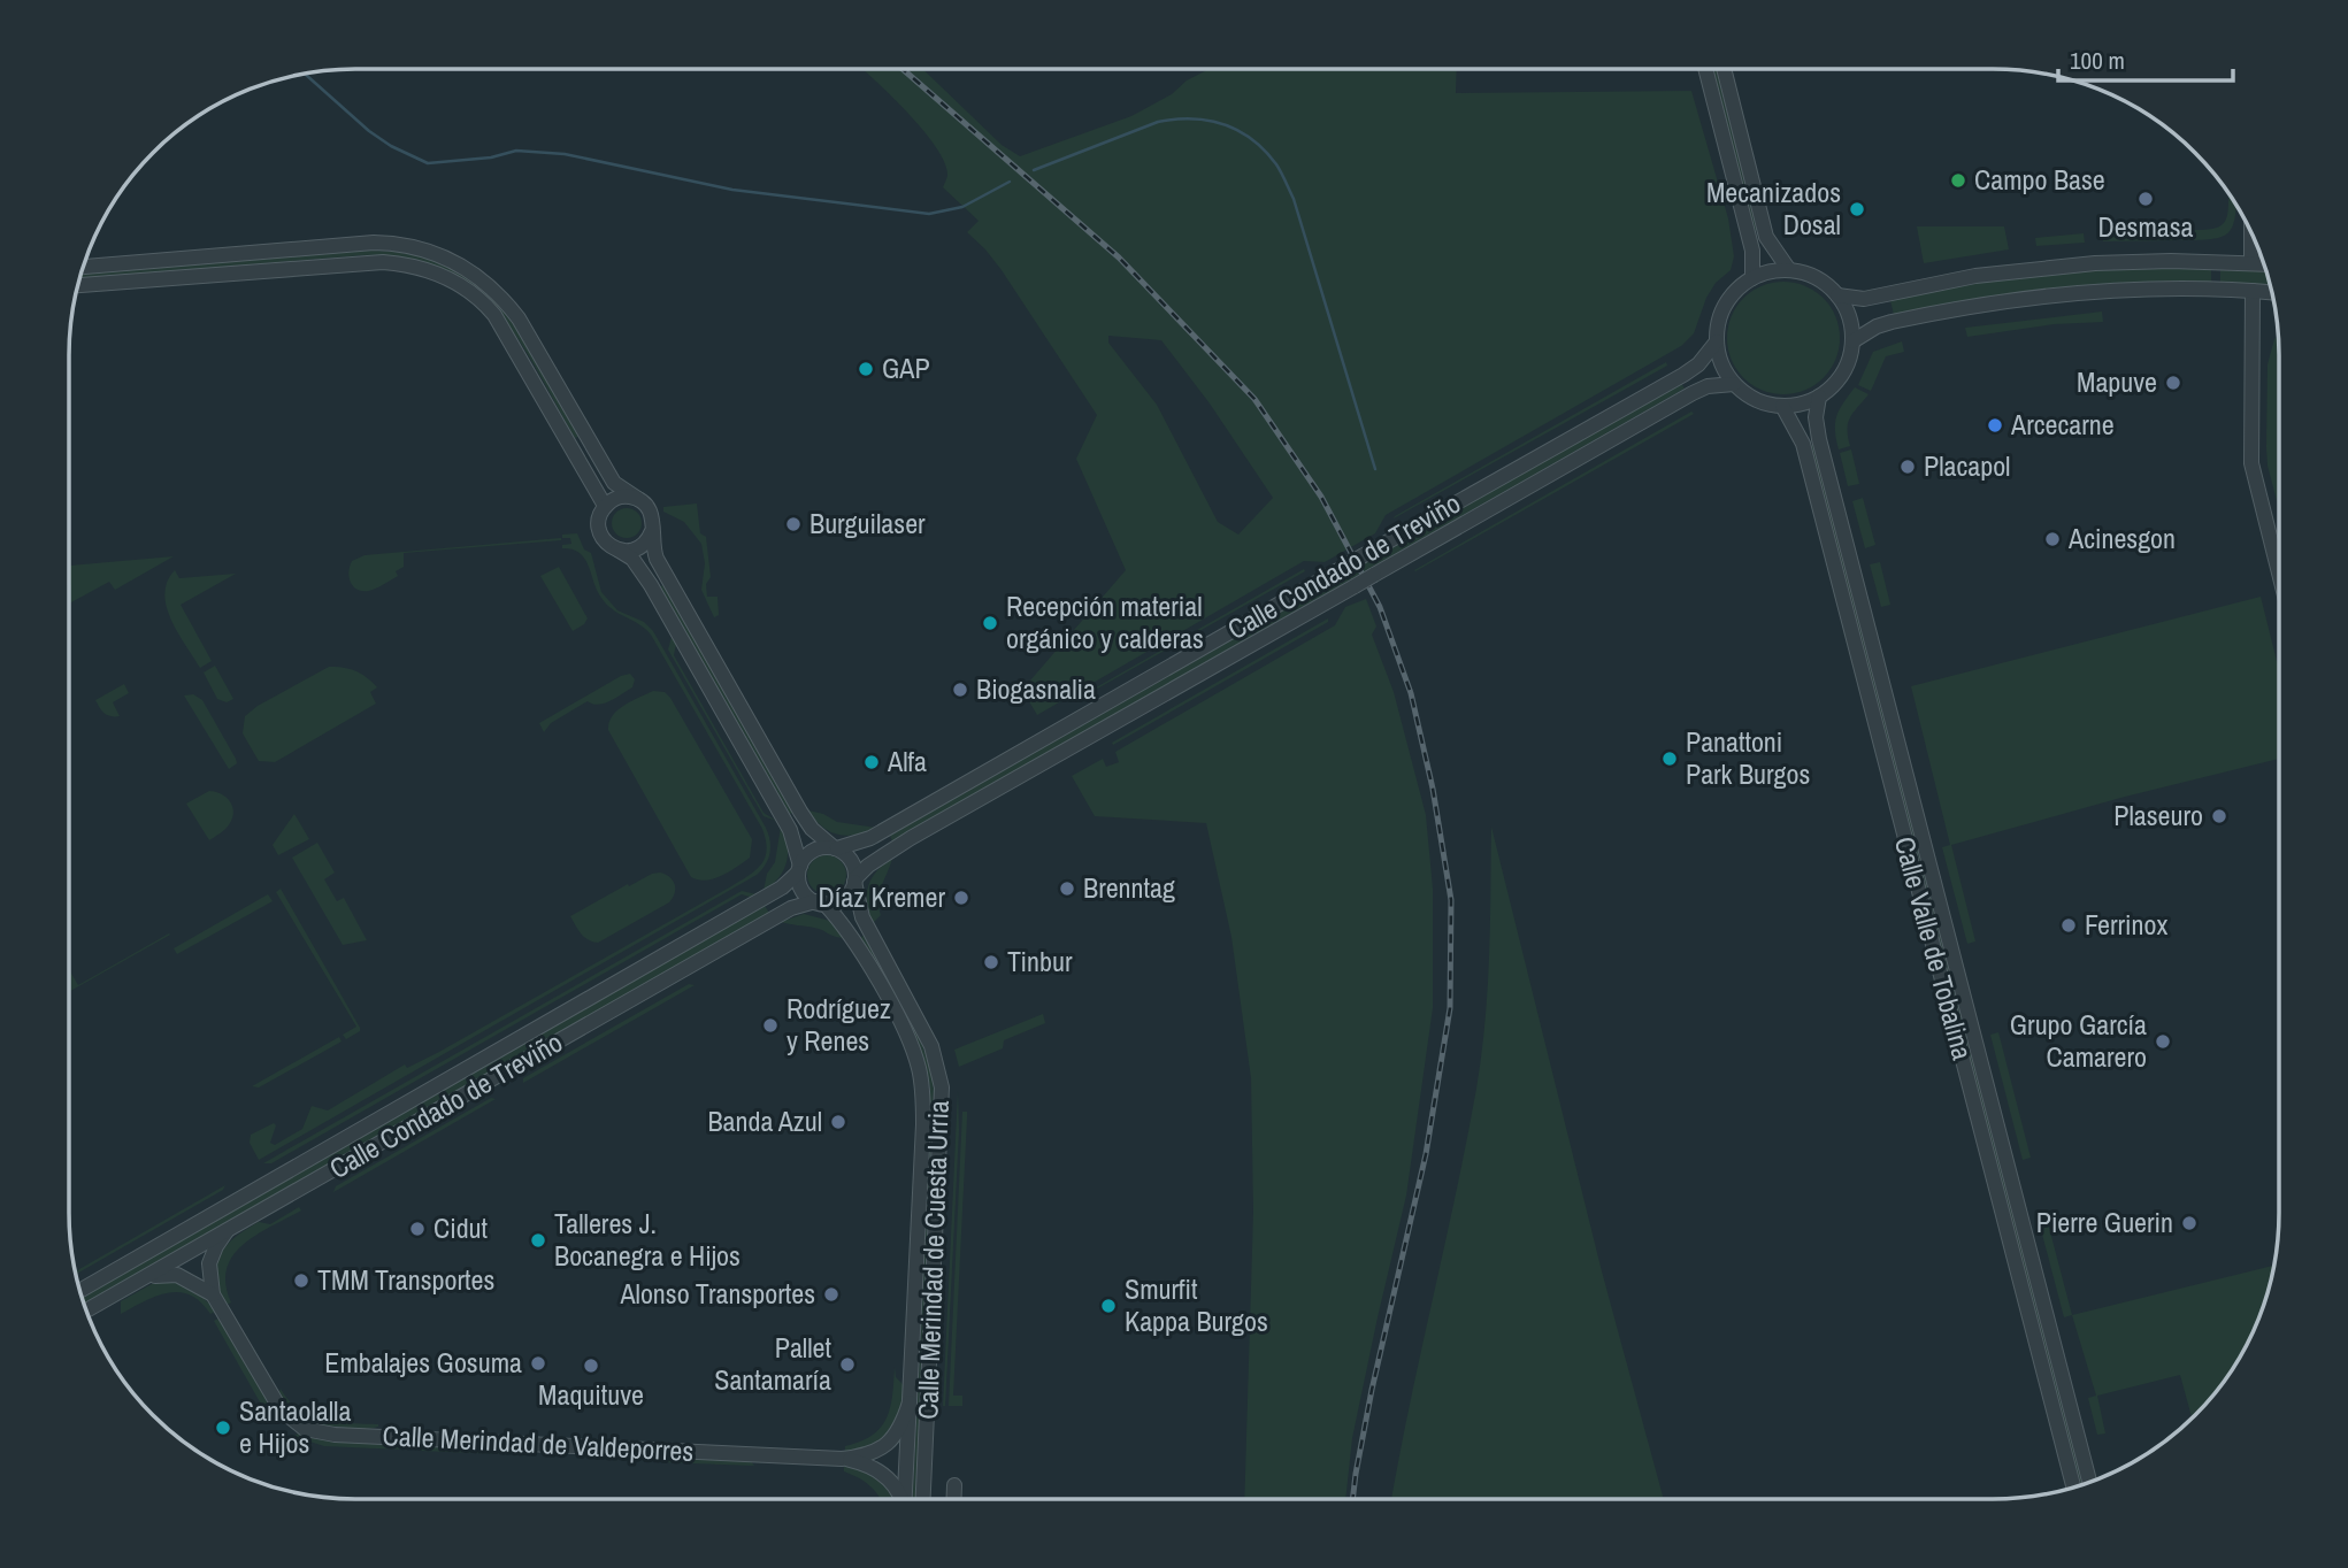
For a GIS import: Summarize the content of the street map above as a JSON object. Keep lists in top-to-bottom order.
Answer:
{
  "streets": {
    "street": [
      "Calle Condado de Treviño",
      "Calle Valle de Tobalina",
      "Calle Merindad de Cuesta Urria",
      "Calle Merindad de Valdeporres"
    ]
  },
  "crossings": [
    ["Calle Condado de Treviño", "Calle Valle de Tobalina"],
    ["Calle Condado de Treviño", "Calle Merindad de Cuesta Urria"],
    ["Calle Merindad de Cuesta Urria", "Calle Merindad de Valdeporres"]
  ],
  "places": [
    "Campo Base",
    "Desmasa",
    "Mecanizados Dosal",
    "GAP",
    "Mapuve",
    "Arcecarne",
    "Placapol",
    "Burguilaser",
    "Acinesgon",
    "Recepción material orgánico y calderas",
    "Biogasnalia",
    "Panattoni Park Burgos",
    "Alfa",
    "Plaseuro",
    "Brenntag",
    "Díaz Kremer",
    "Ferrinox",
    "Tinbur",
    "Rodríguez y Renes",
    "Grupo García Camarero",
    "Banda Azul",
    "Pierre Guerin",
    "Cidut",
    "Talleres J. Bocanegra e Hijos",
    "TMM Transportes",
    "Alonso Transportes",
    "Smurfit Kappa Burgos",
    "Embalajes Gosuma",
    "Pallet Santamaría",
    "Maquituve",
    "Santaolalla e Hijos"
  ],
  "scale_bar": "100 m"
}
